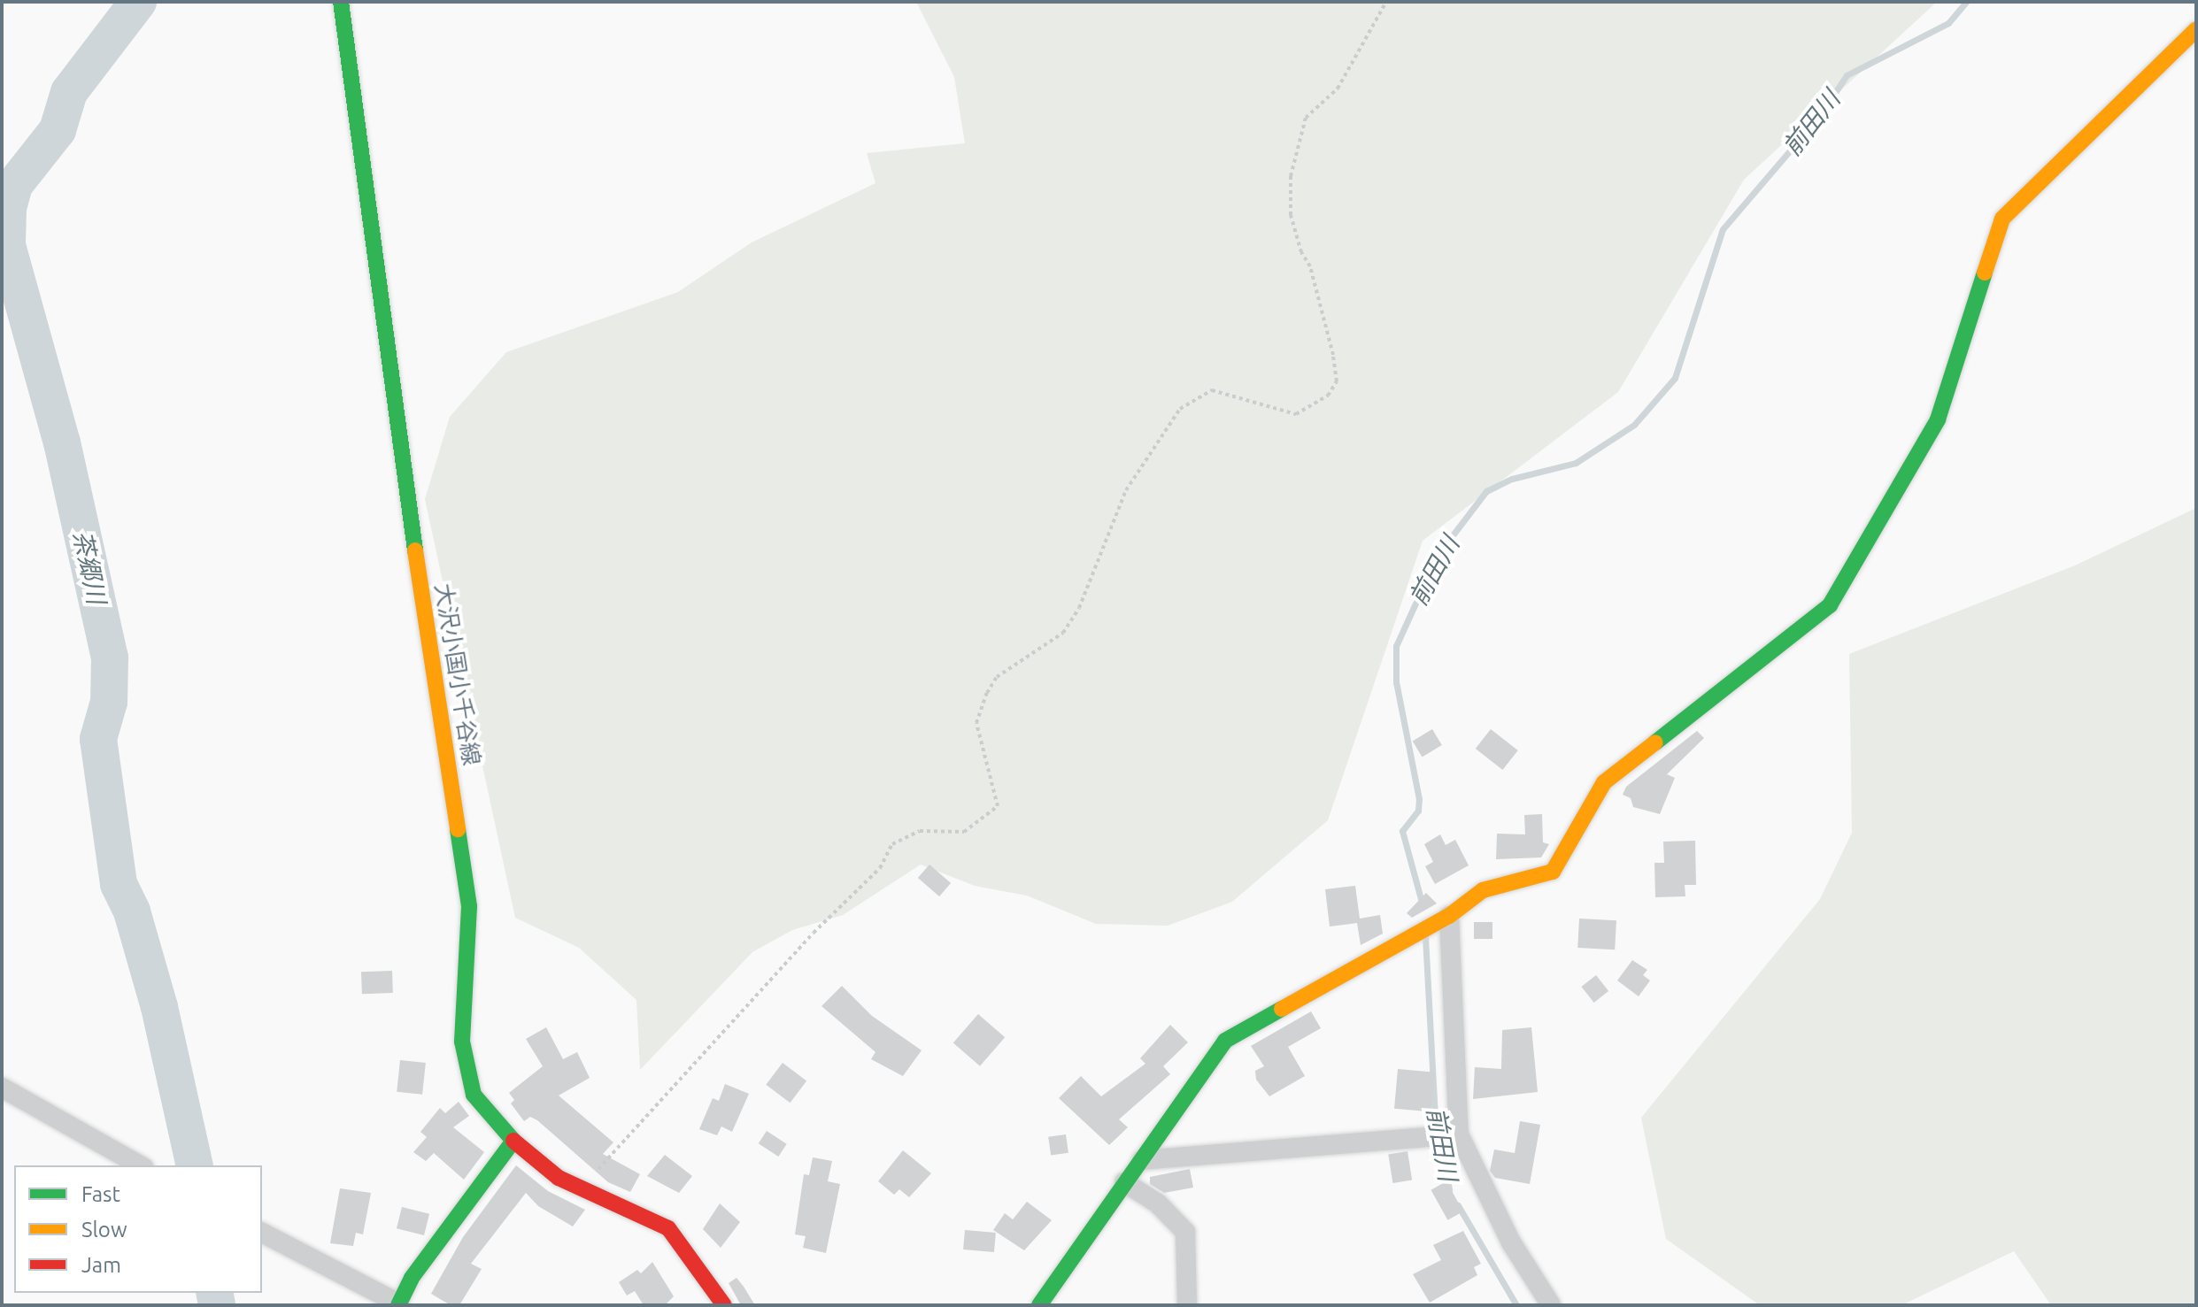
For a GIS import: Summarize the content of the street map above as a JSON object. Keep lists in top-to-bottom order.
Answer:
{
  "streets": {
    "street": ["大沢小国小千谷線"]
  },
  "water": ["前田川", "茶郷川"],
  "legend": ["Fast", "Slow", "Jam"]
}
